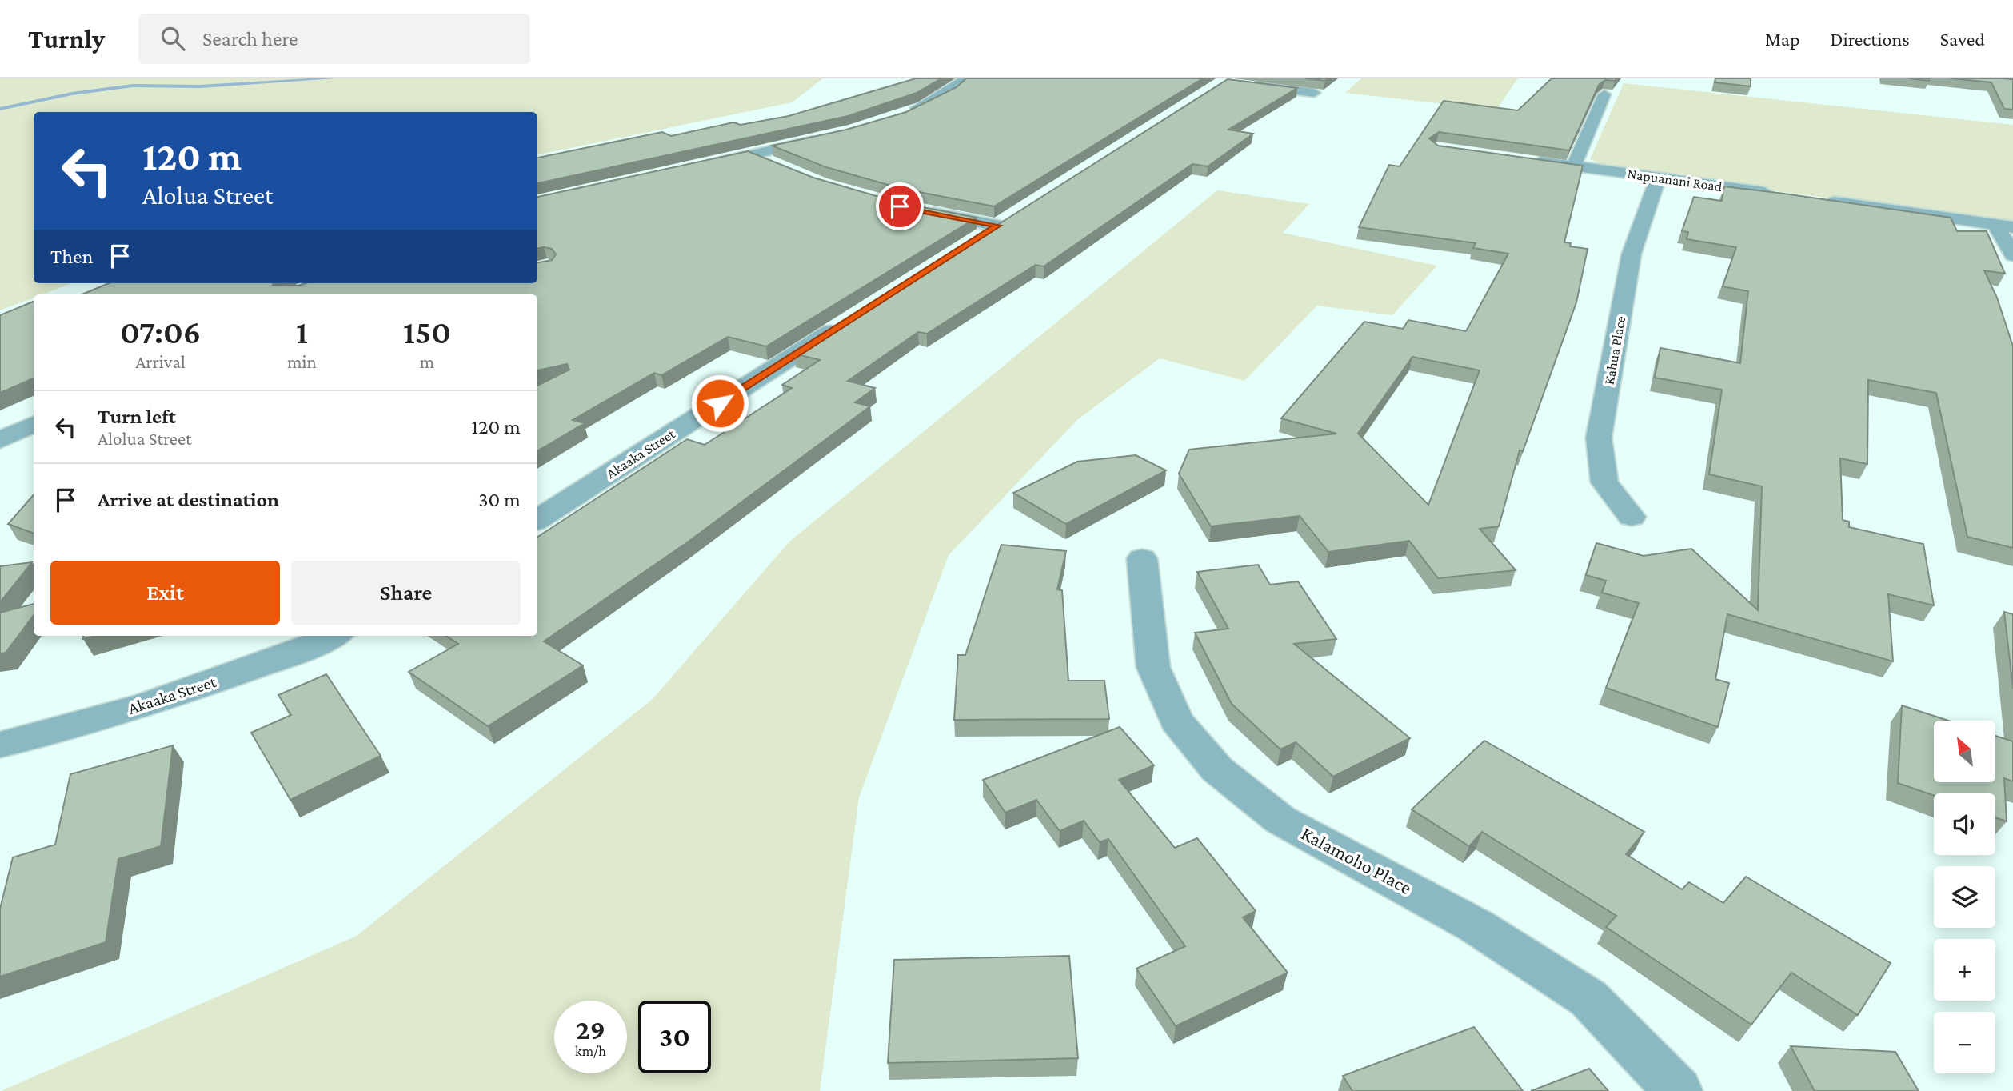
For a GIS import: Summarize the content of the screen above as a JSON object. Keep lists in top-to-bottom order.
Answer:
{
  "streets": {
    "street": [
      "Napuanani Road",
      "Kahua Place",
      "Akaaka Street",
      "Kalamoho Place"
    ]
  },
  "crossings": [
    ["Napuanani Road", "Kahua Place"]
  ],
  "north": "top left",
  "page": {
    "header": "Turnly",
    "search": "Search here",
    "nav": ["Map", "Directions", "Saved"],
    "turn": ["120 m", "Alolua Street"],
    "then": "Then",
    "eta": [
      "07:06",
      "Arrival",
      "1",
      "min",
      "150",
      "m"
    ],
    "list": [
      {
        "name": "Turn left",
        "note": "Alolua Street",
        "value": "120 m"
      },
      {
        "name": "Arrive at destination",
        "value": "30 m"
      }
    ],
    "buttons": ["Exit", "Share"],
    "map_buttons": ["+", "−"],
    "speed": "29 km/h",
    "limit": "30"
  }
}
